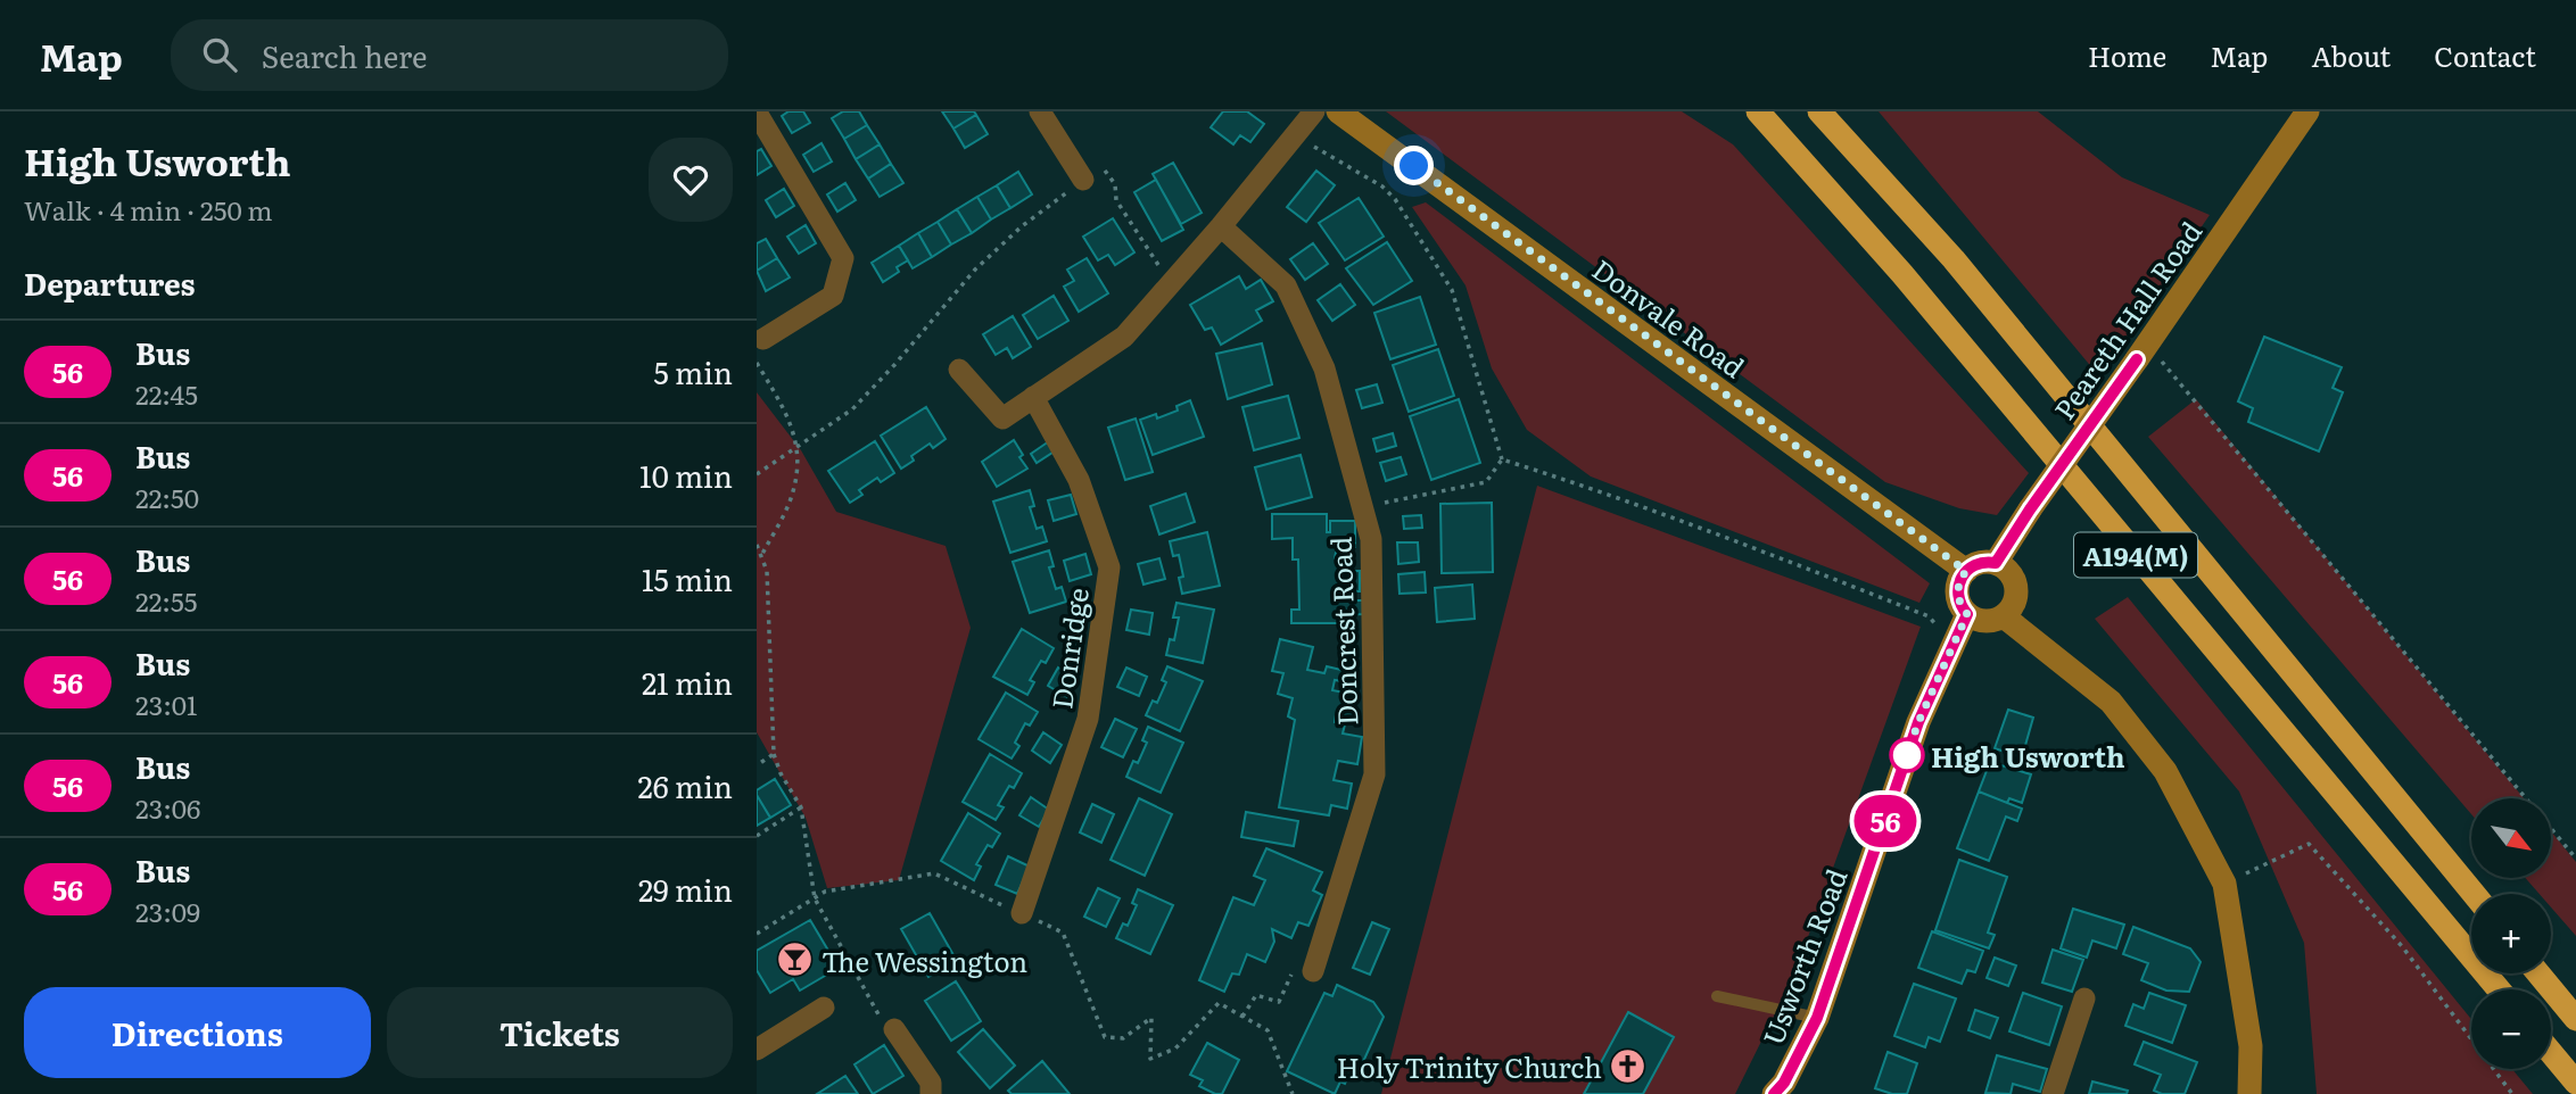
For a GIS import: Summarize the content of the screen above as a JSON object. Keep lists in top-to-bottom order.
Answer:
{
  "streets": {
    "highway": ["A194(M)"],
    "street": [
      "Donvale Road",
      "Peareth Hall Road",
      "Doncrest Road",
      "Donridge",
      "Usworth Road"
    ]
  },
  "crossings": [
    ["Donvale Road", "Peareth Hall Road"],
    ["Donvale Road", "Usworth Road"],
    ["Peareth Hall Road", "Usworth Road"]
  ],
  "places": {
    "other": ["High Usworth"],
    "bar": ["The Wessington"],
    "church": ["Holy Trinity Church"]
  },
  "lines": ["bus line 56"],
  "north": "bottom right",
  "page": {
    "header": "Map",
    "search": "Search here",
    "nav": [
      "Home",
      "Map",
      "About",
      "Contact"
    ],
    "heading": [
      ["High Usworth", "Walk · 4 min · 250 m"],
      "Departures"
    ],
    "on_map": "56",
    "list": [
      {
        "mark": "56",
        "name": "Bus",
        "note": "22:45",
        "value": "5 min"
      },
      {
        "mark": "56",
        "name": "Bus",
        "note": "22:50",
        "value": "10 min"
      },
      {
        "mark": "56",
        "name": "Bus",
        "note": "22:55",
        "value": "15 min"
      },
      {
        "mark": "56",
        "name": "Bus",
        "note": "23:01",
        "value": "21 min"
      },
      {
        "mark": "56",
        "name": "Bus",
        "note": "23:06",
        "value": "26 min"
      },
      {
        "mark": "56",
        "name": "Bus",
        "note": "23:09",
        "value": "29 min"
      }
    ],
    "map_buttons": ["+", "−"],
    "buttons": ["Directions", "Tickets"]
  }
}
